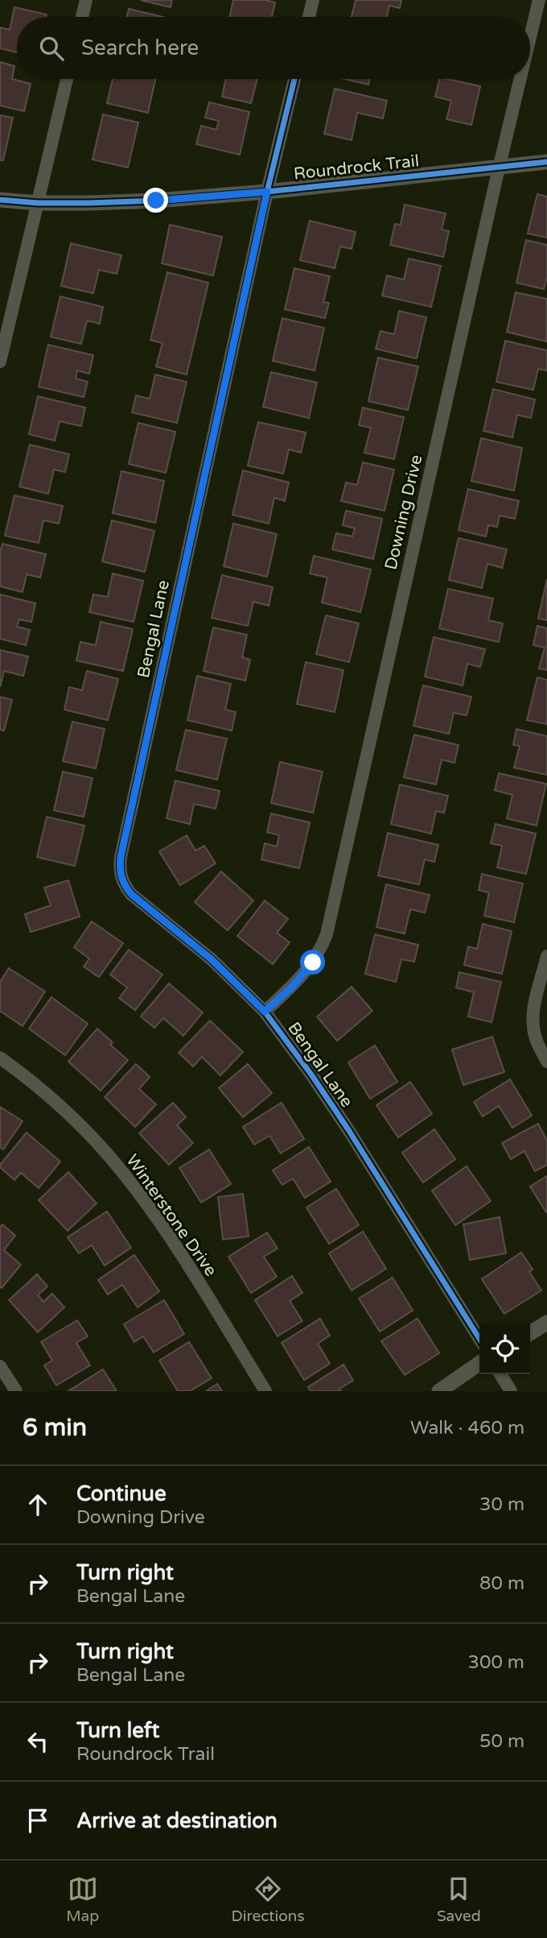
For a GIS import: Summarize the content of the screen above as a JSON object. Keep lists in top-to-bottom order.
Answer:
{
  "streets": {
    "street": [
      "Roundrock Trail",
      "Downing Drive",
      "Bengal Lane",
      "Winterstone Drive"
    ]
  },
  "crossings": [
    ["Roundrock Trail", "Downing Drive"],
    ["Roundrock Trail", "Bengal Lane"],
    ["Downing Drive", "Bengal Lane"]
  ],
  "page": {
    "search": "Search here",
    "heading": ["6 min", "Walk · 460 m"],
    "list": [
      ["Continue", "Downing Drive", "30 m"],
      ["Turn right", "Bengal Lane", "80 m"],
      ["Turn right", "Bengal Lane", "300 m"],
      ["Turn left", "Roundrock Trail", "50 m"],
      "Arrive at destination"
    ],
    "nav": ["Map", "Directions", "Saved"]
  }
}
